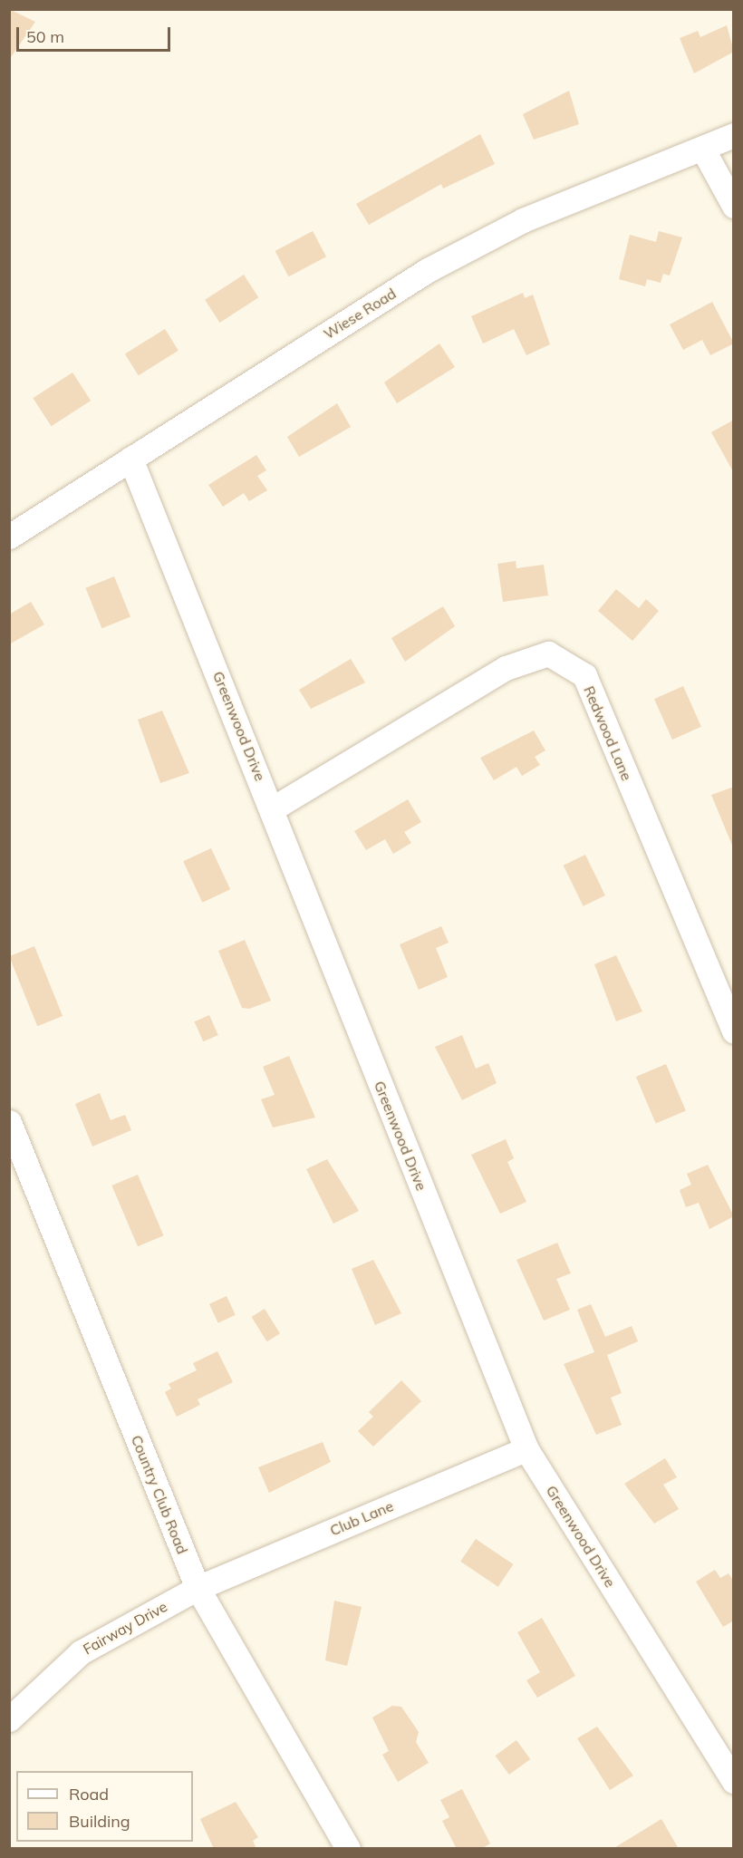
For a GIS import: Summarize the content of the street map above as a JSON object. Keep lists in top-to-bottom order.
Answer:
{
  "streets": {
    "street": [
      "Wiese Road",
      "Greenwood Drive",
      "Redwood Lane",
      "Country Club Road",
      "Club Lane",
      "Fairway Drive"
    ]
  },
  "crossings": [
    ["Wiese Road", "Greenwood Drive"],
    ["Greenwood Drive", "Redwood Lane"],
    ["Greenwood Drive", "Club Lane"],
    ["Country Club Road", "Club Lane"],
    ["Country Club Road", "Fairway Drive"],
    ["Club Lane", "Fairway Drive"]
  ],
  "legend": ["Road", "Building"],
  "scale_bar": "50 m"
}
